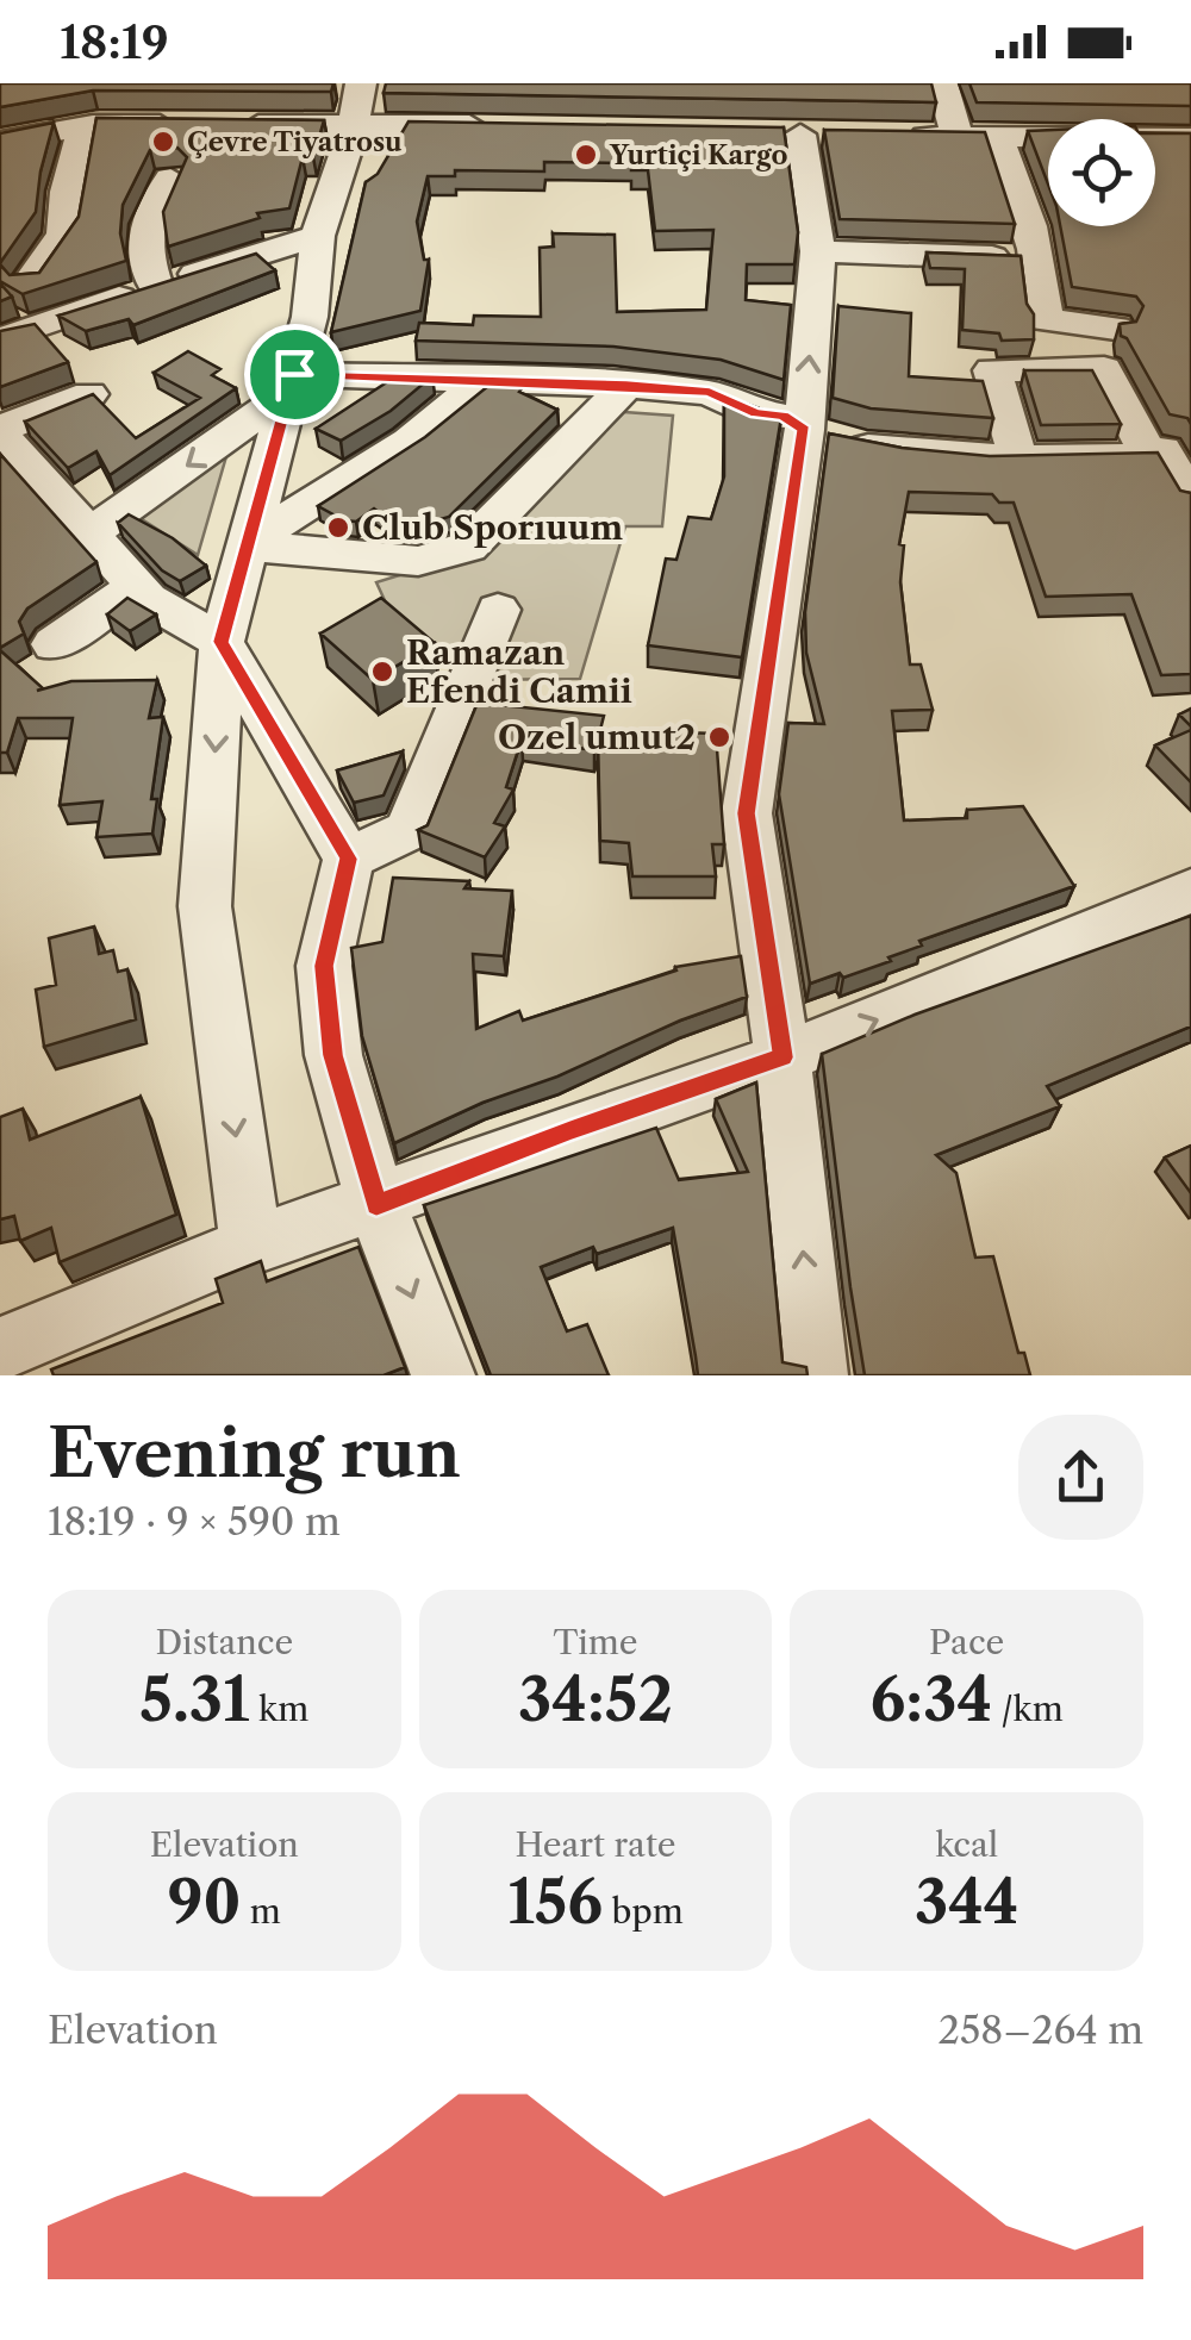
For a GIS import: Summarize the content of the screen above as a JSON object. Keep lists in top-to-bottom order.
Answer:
{
  "places": [
    "Çevre Tiyatrosu",
    "Yurtiçi Kargo",
    "Club Sporıuum",
    "Ramazan Efendi Camii",
    "Ozel umut2"
  ],
  "page": {
    "status": "18:19",
    "heading": ["Evening run", "18:19 · 9 × 590 m"],
    "stats": [
      ["Distance", "5.31 km"],
      ["Time", "34:52"],
      ["Pace", "6:34 /km"],
      ["Elevation", "90 m"],
      ["Heart rate", "156 bpm"],
      ["kcal", "344"]
    ],
    "chart": ["Elevation", "258–264 m"]
  }
}
